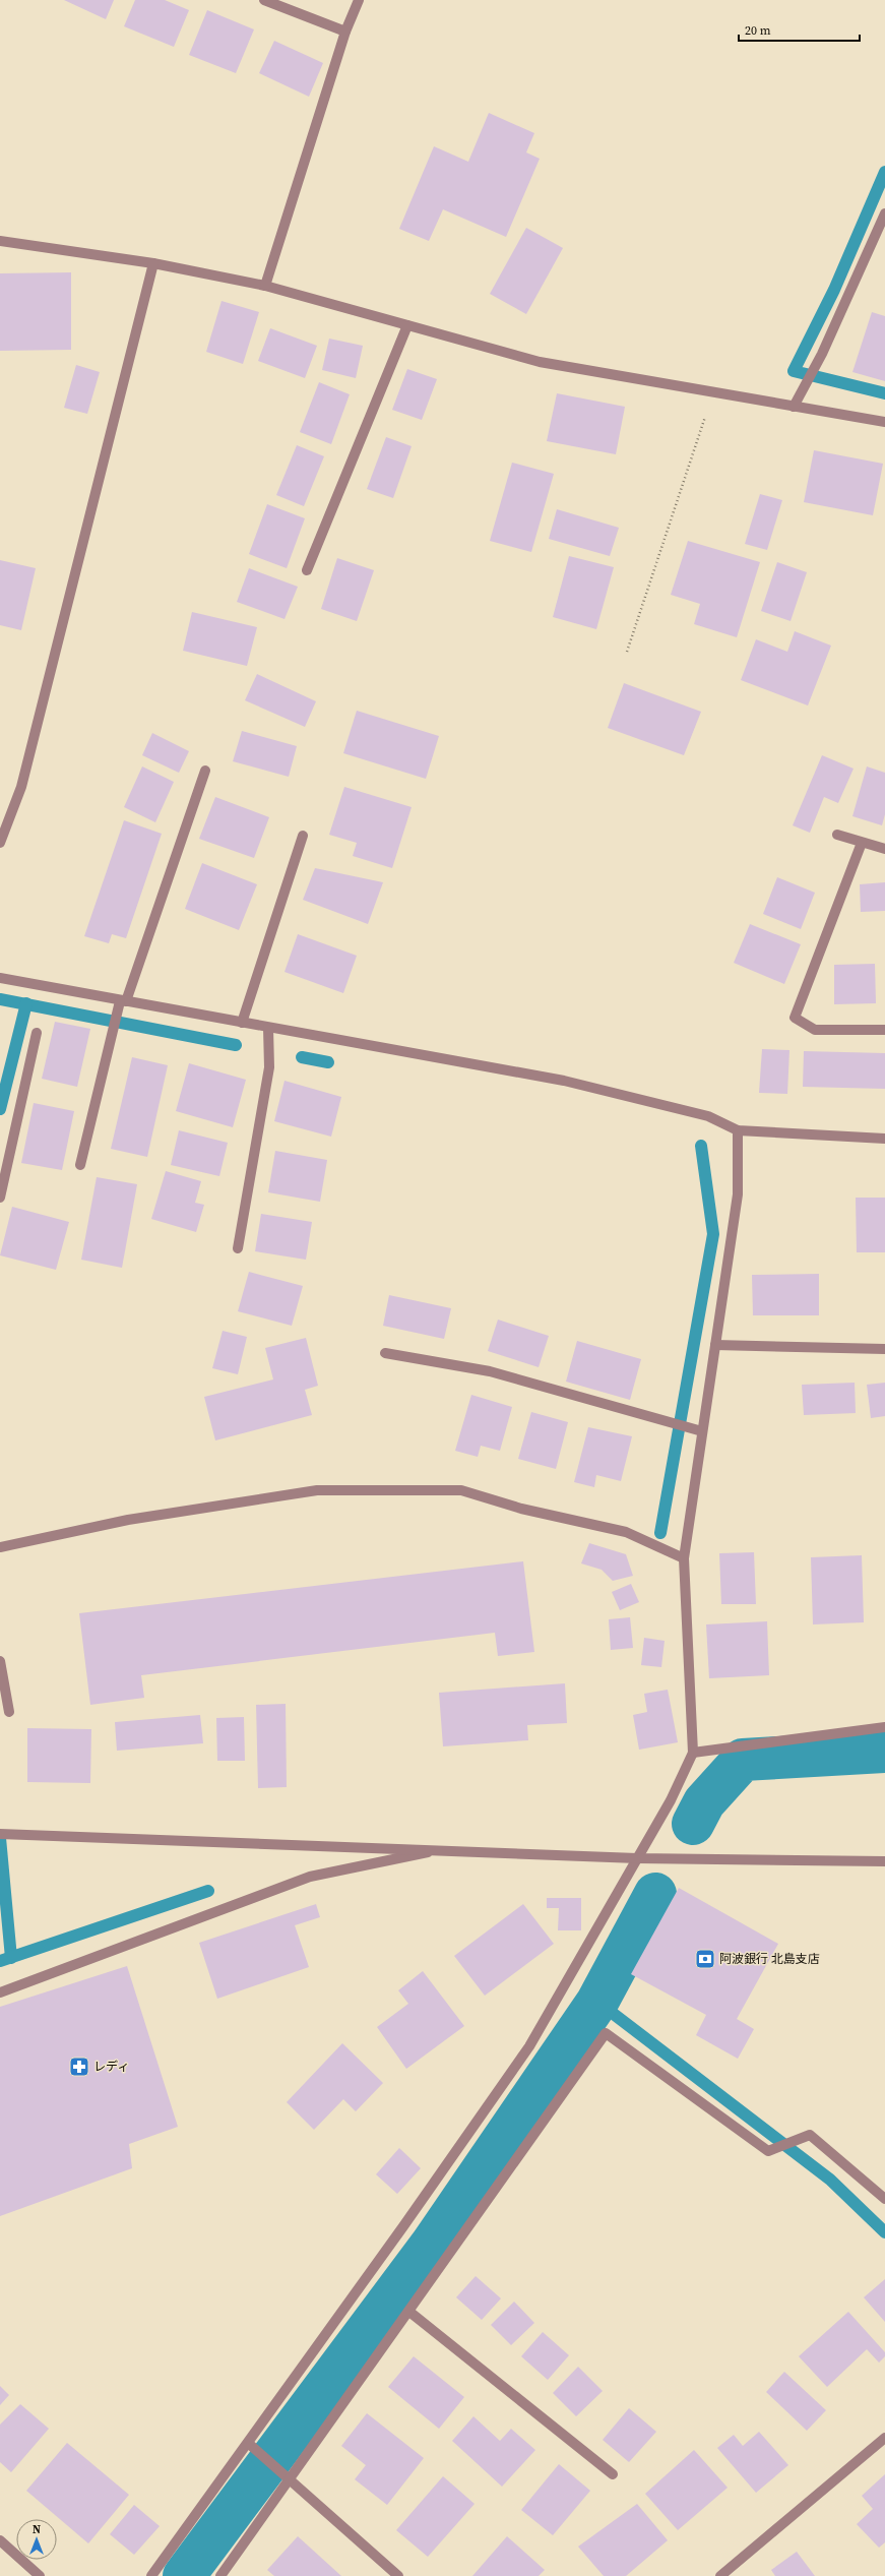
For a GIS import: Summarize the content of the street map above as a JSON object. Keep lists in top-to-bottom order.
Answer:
{
  "places": {
    "bank": ["阿波銀行 北島支店"],
    "pharmacy": ["レディ"]
  },
  "scale_bar": "20 m",
  "north": "top"
}
